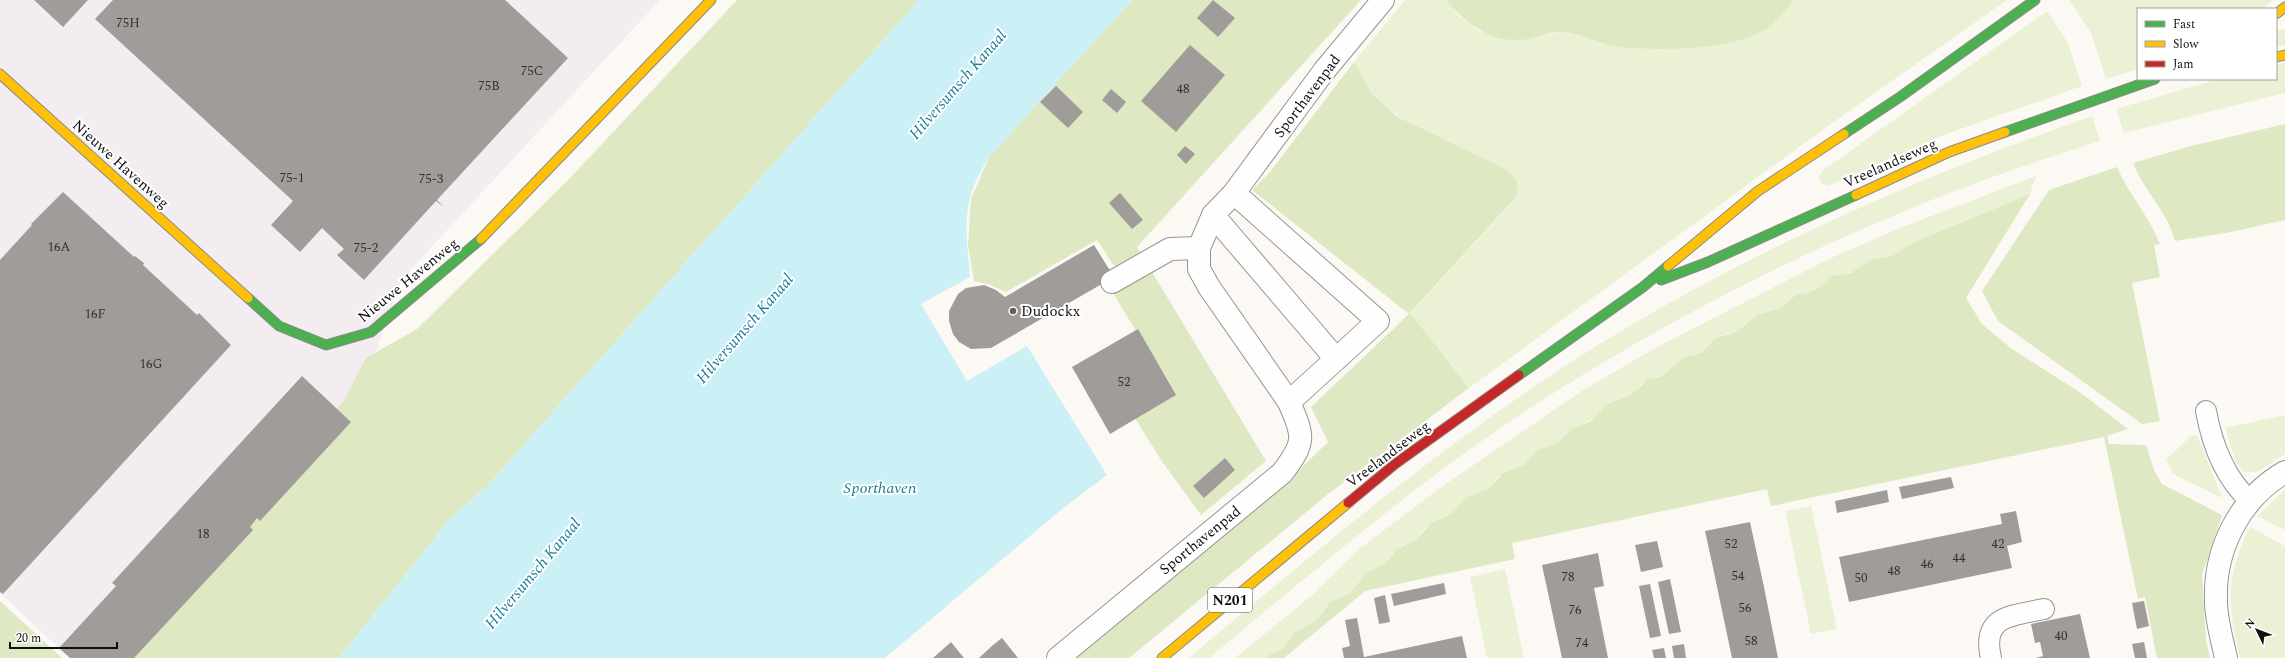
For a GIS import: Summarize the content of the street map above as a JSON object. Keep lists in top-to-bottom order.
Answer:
{
  "streets": {
    "main road": ["Vreelandseweg", "Nieuwe Havenweg", "N201"],
    "street": ["Sporthavenpad"]
  },
  "water": ["Hilversumsch Kanaal", "Sporthaven"],
  "places": ["Dudockx"],
  "house_numbers": [
    "75H",
    "75C",
    "75B",
    "48",
    "75-1",
    "75-3",
    "16A",
    "75-2",
    "16F",
    "16G",
    "52",
    "18",
    "52",
    "42",
    "44",
    "46",
    "48",
    "54",
    "78",
    "50",
    "56",
    "76",
    "40",
    "58",
    "74"
  ],
  "legend": ["Fast", "Slow", "Jam"],
  "scale_bar": "20 m",
  "north": "top left"
}
